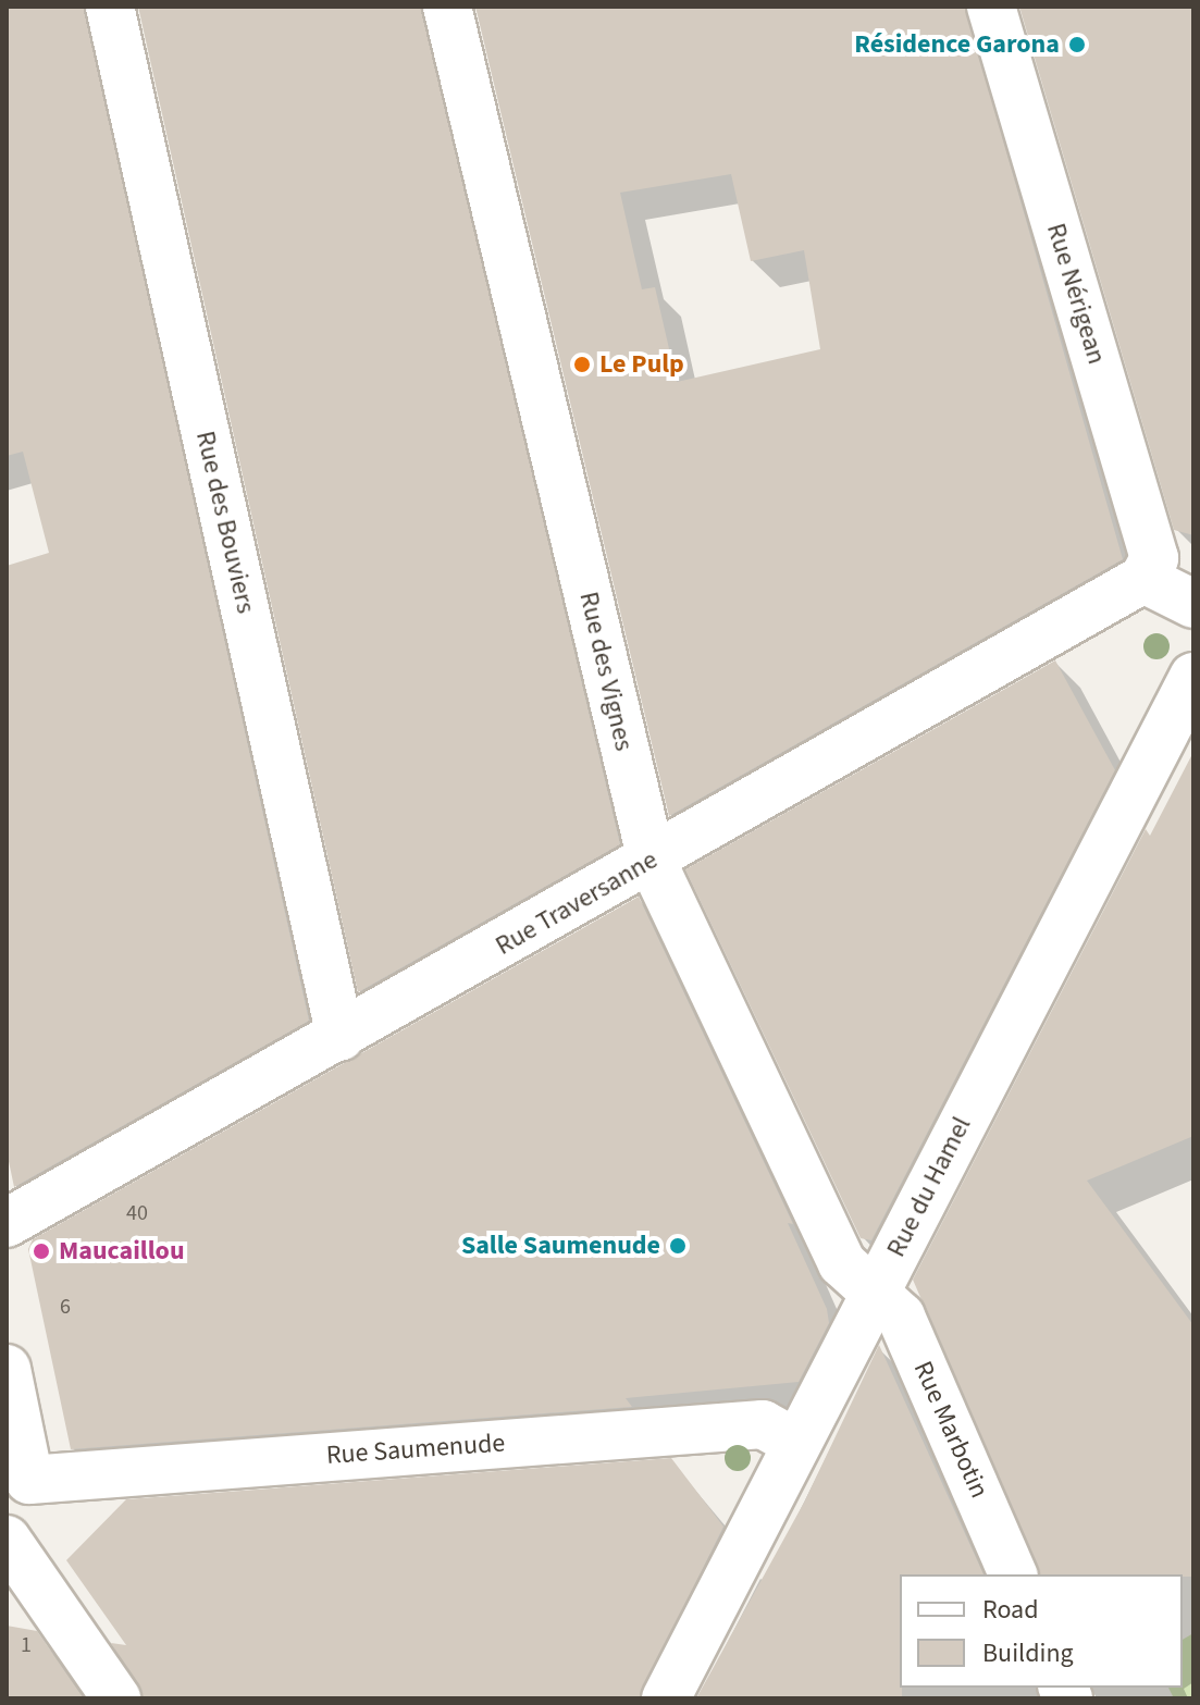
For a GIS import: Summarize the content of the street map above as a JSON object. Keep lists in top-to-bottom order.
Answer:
{
  "streets": {
    "street": [
      "Rue Nérigean",
      "Rue des Bouviers",
      "Rue des Vignes",
      "Rue Traversanne",
      "Rue du Hamel",
      "Rue Marbotin",
      "Rue Saumenude"
    ]
  },
  "crossings": [
    ["Rue Nérigean", "Rue Traversanne"],
    ["Rue des Bouviers", "Rue Traversanne"],
    ["Rue des Vignes", "Rue Traversanne"],
    ["Rue des Vignes", "Rue du Hamel"],
    ["Rue des Vignes", "Rue Marbotin"],
    ["Rue du Hamel", "Rue Marbotin"],
    ["Rue du Hamel", "Rue Saumenude"]
  ],
  "places": [
    "Résidence Garona",
    "Le Pulp",
    "Salle Saumenude",
    "Maucaillou"
  ],
  "house_numbers": ["40", "6", "1"],
  "legend": ["Road", "Building"]
}
